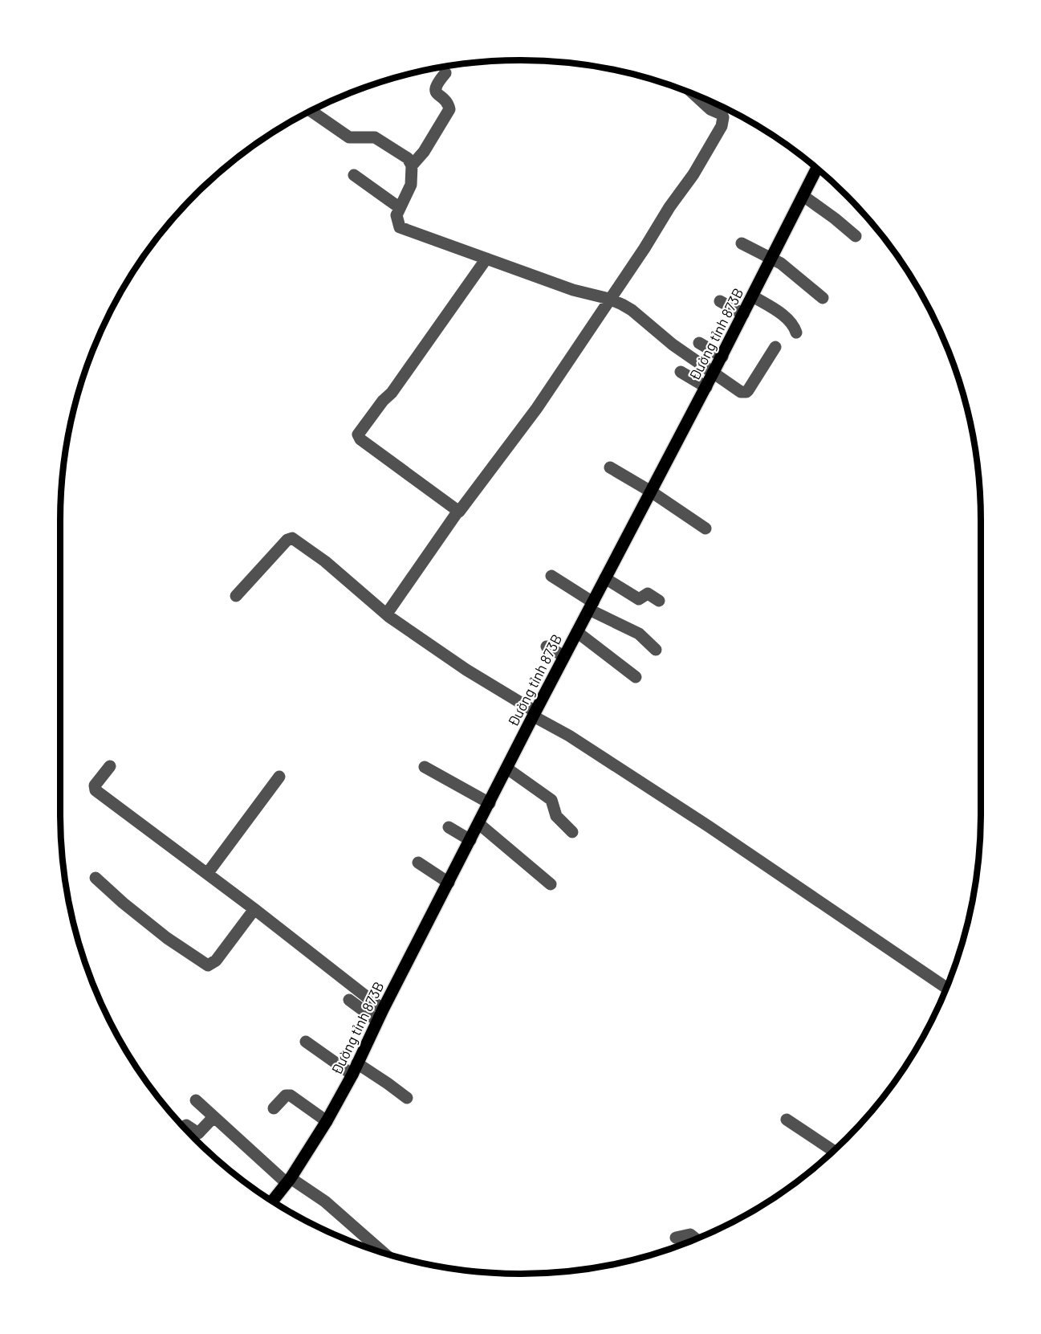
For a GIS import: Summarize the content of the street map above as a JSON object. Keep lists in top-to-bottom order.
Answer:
{
  "streets": {
    "main road": ["Đường tỉnh 873B"]
  }
}
